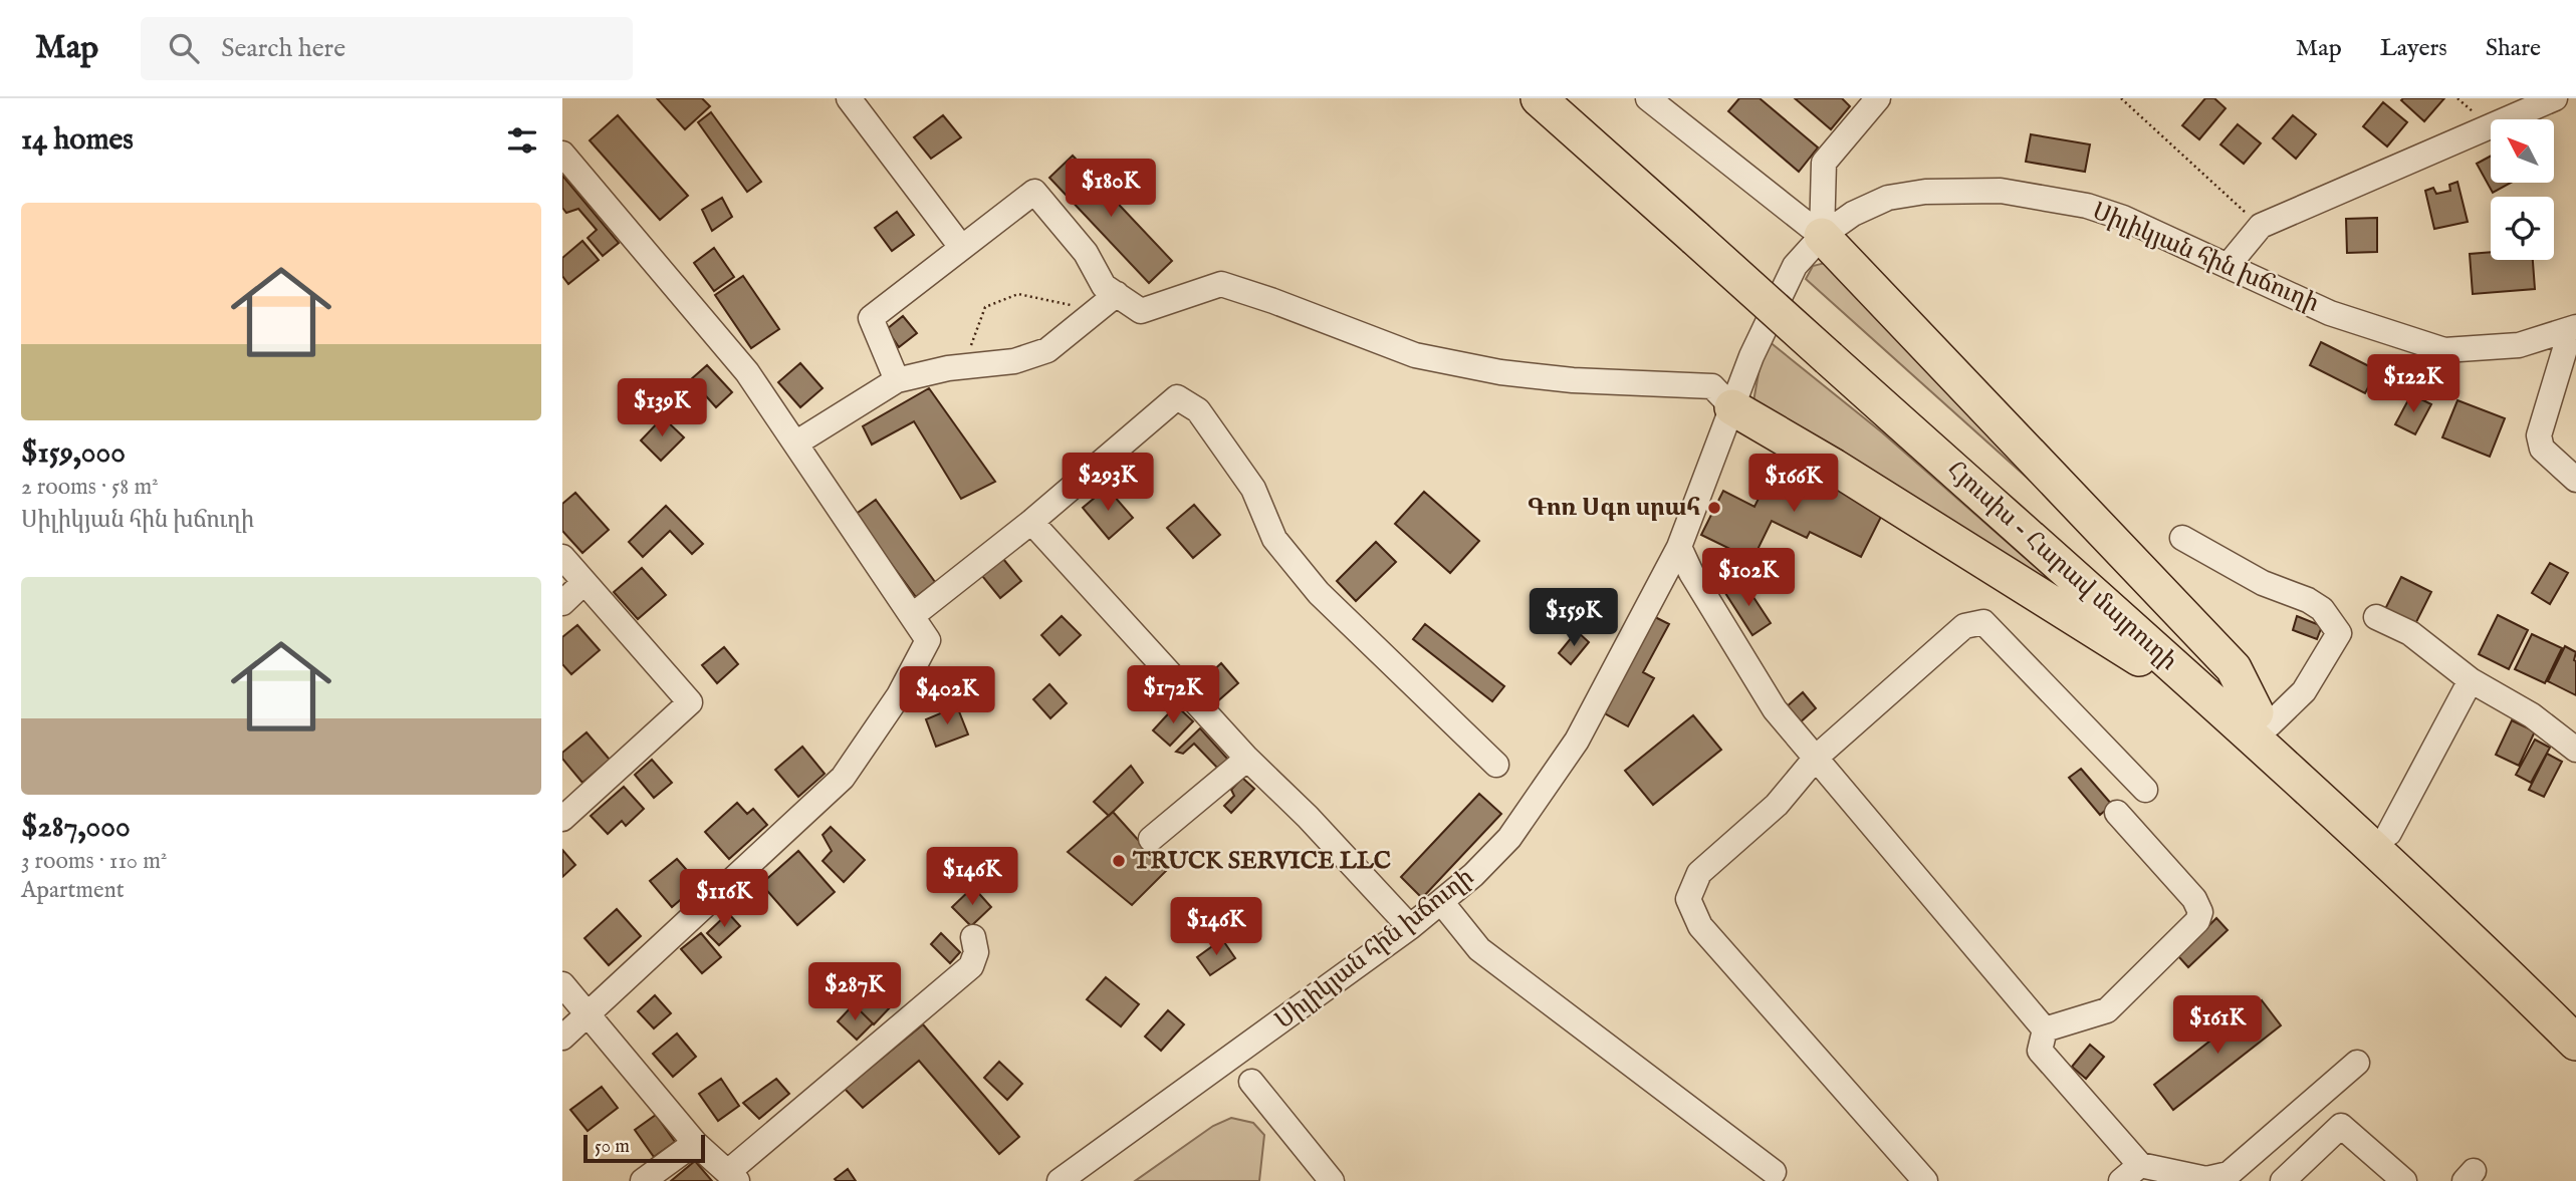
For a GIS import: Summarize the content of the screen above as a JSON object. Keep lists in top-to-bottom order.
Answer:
{
  "streets": {
    "highway": ["Հյուսիս - Հարավ մայրուղի"],
    "street": ["Սիլիկյան հին խճուղի"]
  },
  "places": ["Գոռ Սգո սրահ", "TRUCK SERVICE LLC"],
  "scale_bar": "50 m",
  "north": "top left",
  "page": {
    "header": "Map",
    "search": "Search here",
    "nav": ["Map", "Layers", "Share"],
    "heading": "14 homes",
    "price": [
      "$180K",
      "$122K",
      "$139K",
      "$293K",
      "$166K",
      "$102K",
      "$159K",
      "$172K",
      "$402K",
      "$146K",
      "$116K",
      "$146K",
      "$287K",
      "$161K"
    ],
    "list": [
      {
        "name": "$159,000",
        "note": "2 rooms · 58 m² · Սիլիկյան հին խճուղի"
      },
      {
        "name": "$287,000",
        "note": "3 rooms · 110 m² · Apartment"
      }
    ],
    "scale": "50 m"
  }
}
